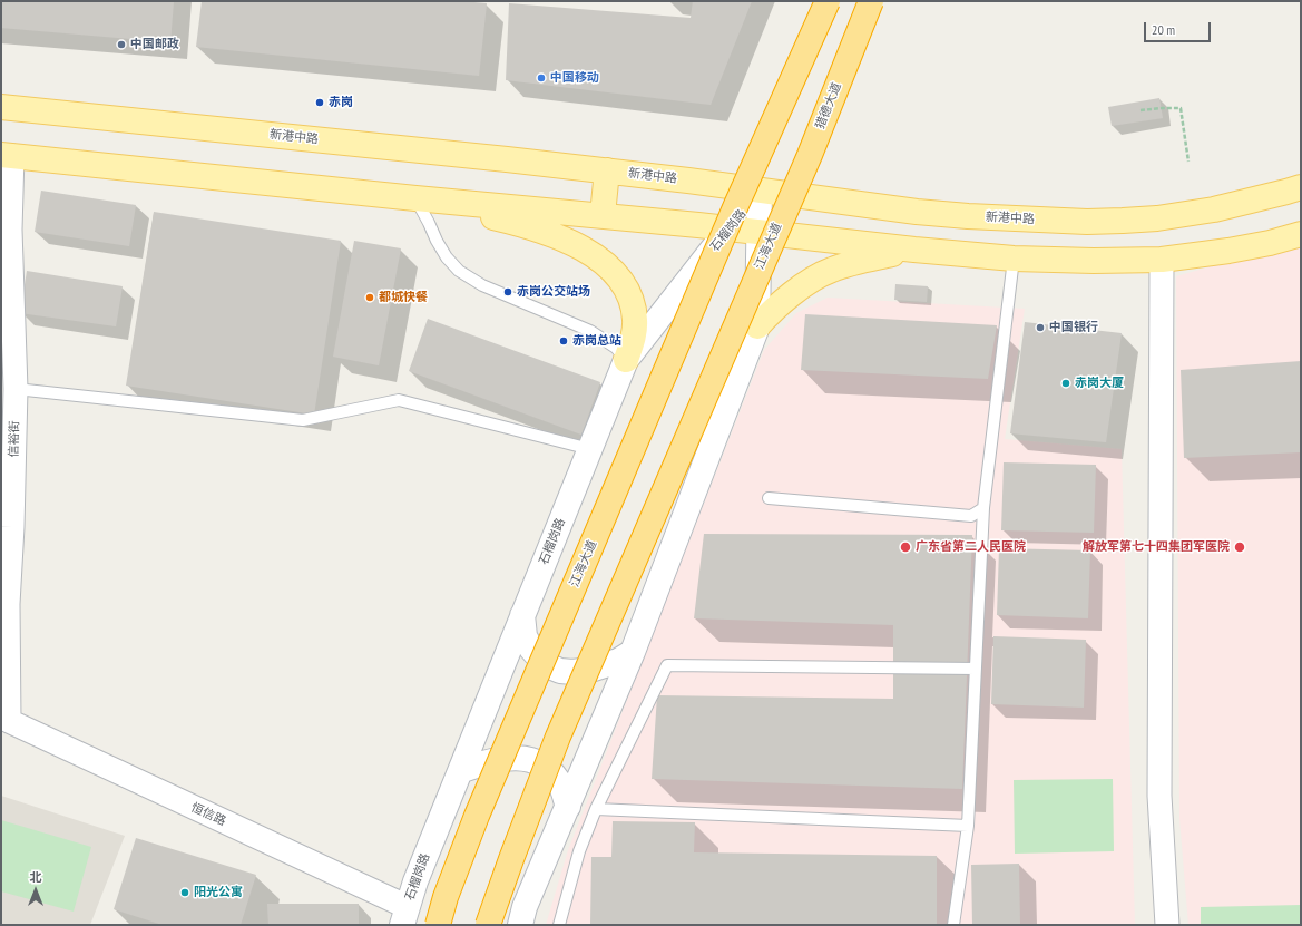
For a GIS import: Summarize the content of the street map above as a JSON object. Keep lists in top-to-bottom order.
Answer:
{
  "streets": {
    "highway": ["猎德大道", "江海大道"],
    "main road": ["新港中路"],
    "street": ["石榴岗路", "信裕街", "恒信路"]
  },
  "crossings": [
    ["猎德大道", "江海大道"],
    ["新港中路", "石榴岗路"],
    ["石榴岗路", "恒信路"],
    ["信裕街", "恒信路"]
  ],
  "places": [
    "中国邮政",
    "中国移动",
    "赤岗",
    "赤岗公交站场",
    "都城快餐",
    "中国银行",
    "赤岗总站",
    "赤岗大厦",
    "广东省第二人民医院",
    "解放军第七十四集团军医院",
    "阳光公寓"
  ],
  "scale_bar": "20 m",
  "north": "top"
}
